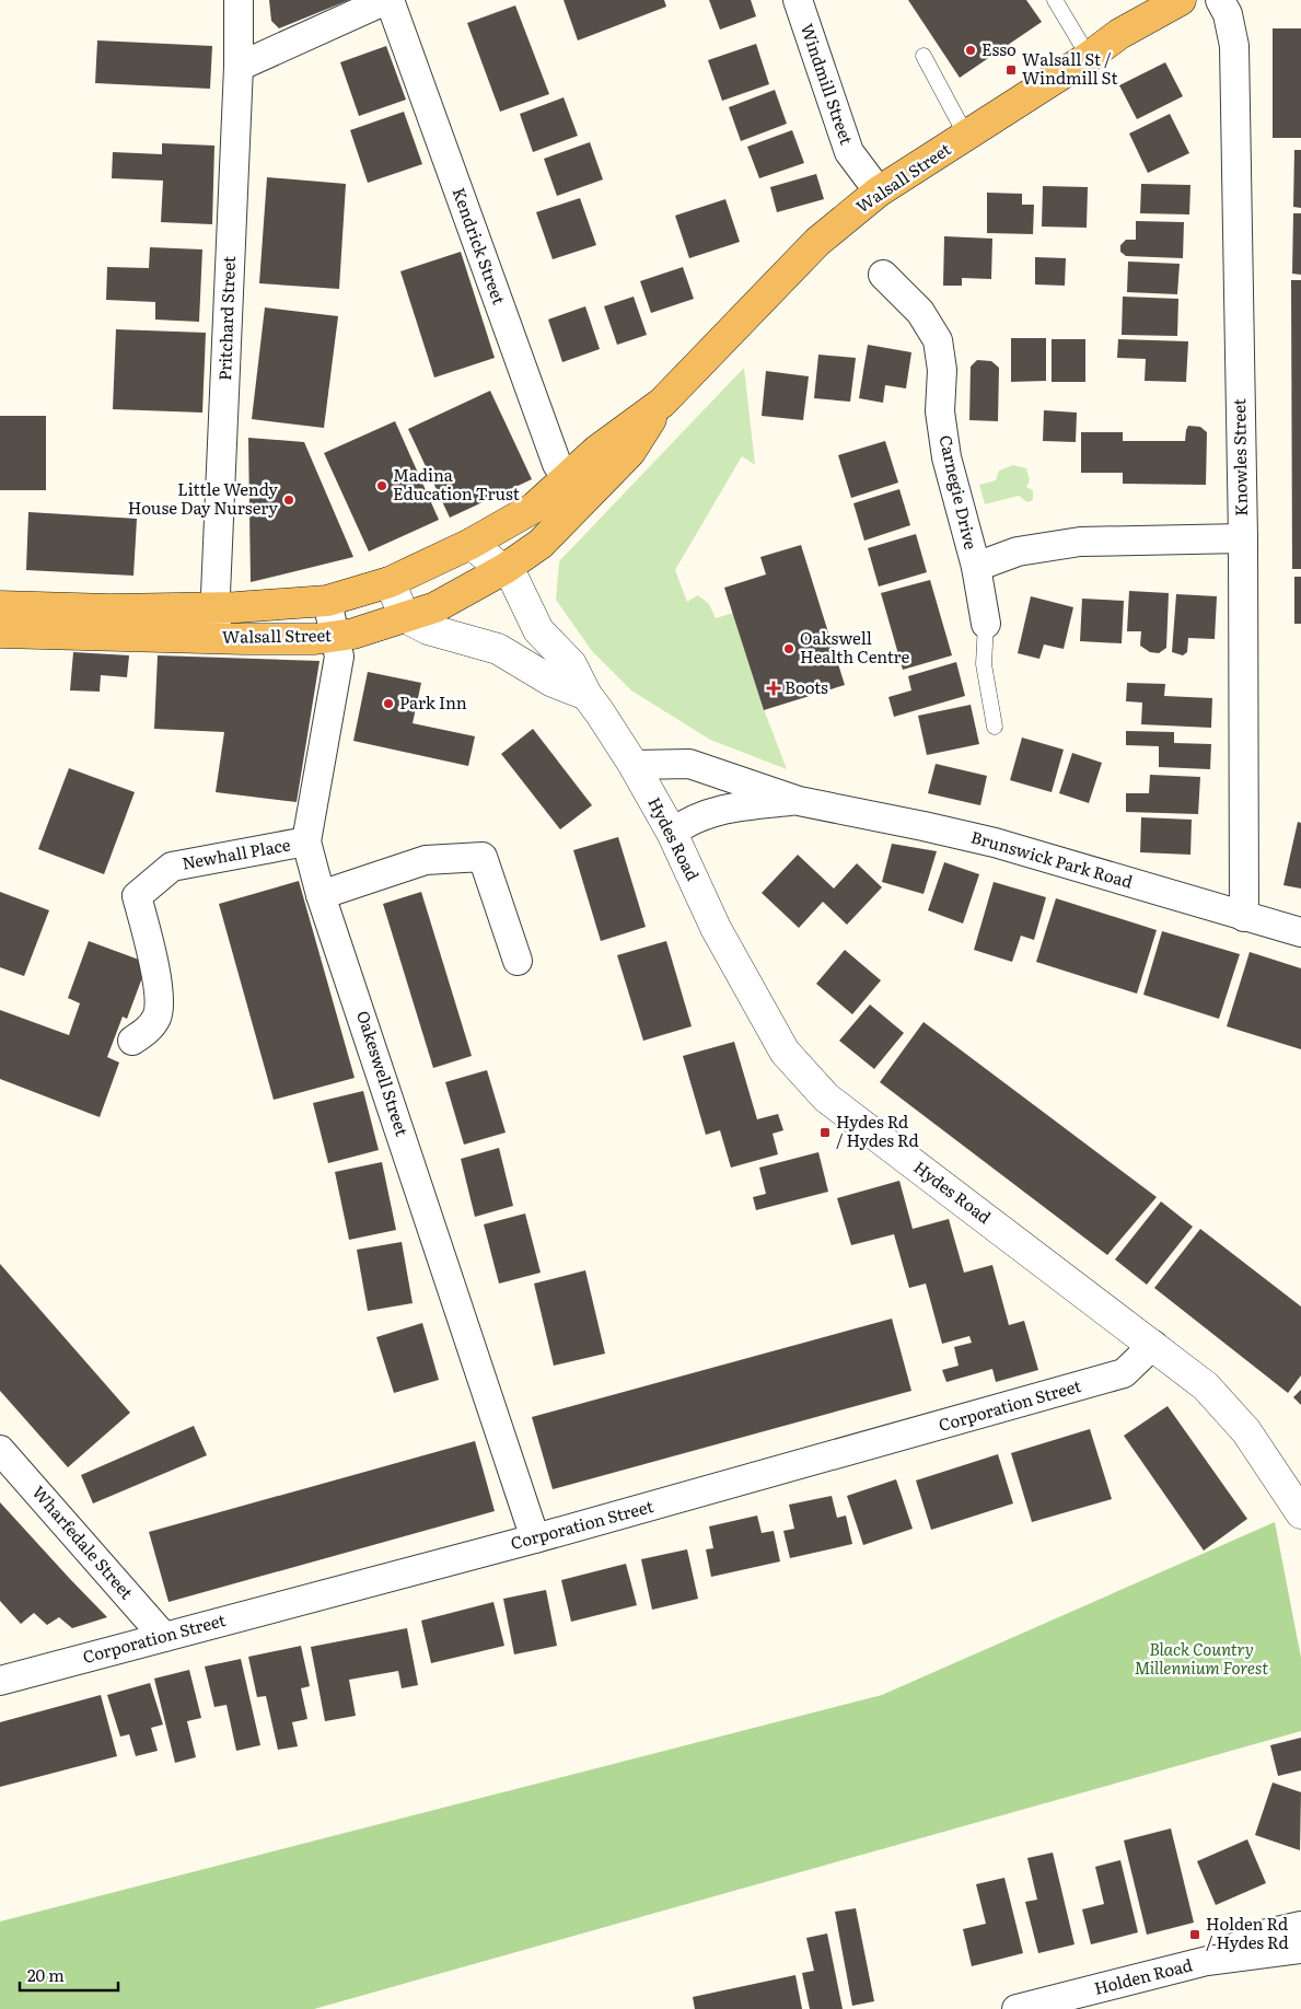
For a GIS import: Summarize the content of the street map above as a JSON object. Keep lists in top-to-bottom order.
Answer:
{
  "streets": {
    "highway": ["Walsall Street"],
    "street": [
      "Windmill Street",
      "Kendrick Street",
      "Pritchard Street",
      "Knowles Street",
      "Carnegie Drive",
      "Hydes Road",
      "Newhall Place",
      "Brunswick Park Road",
      "Oakeswell Street",
      "Corporation Street",
      "Wharfedale Street",
      "Holden Road"
    ]
  },
  "crossings": [
    ["Windmill Street", "Walsall Street"],
    ["Walsall Street", "Kendrick Street"],
    ["Walsall Street", "Pritchard Street"],
    ["Walsall Street", "Oakeswell Street"],
    ["Knowles Street", "Carnegie Drive"],
    ["Knowles Street", "Brunswick Park Road"],
    ["Hydes Road", "Brunswick Park Road"],
    ["Hydes Road", "Corporation Street"],
    ["Newhall Place", "Oakeswell Street"],
    ["Oakeswell Street", "Corporation Street"],
    ["Corporation Street", "Wharfedale Street"]
  ],
  "parks": ["Black Country Millennium Forest"],
  "places": {
    "other": [
      "Esso",
      "Madina Education Trust",
      "Little Wendy House Day Nursery",
      "Oakswell Health Centre",
      "Park Inn"
    ],
    "transit": ["Walsall St / Windmill St", "Hydes Rd / Hydes Rd", "Holden Rd / Hydes Rd"],
    "health": ["Boots"]
  },
  "scale_bar": "20 m"
}
